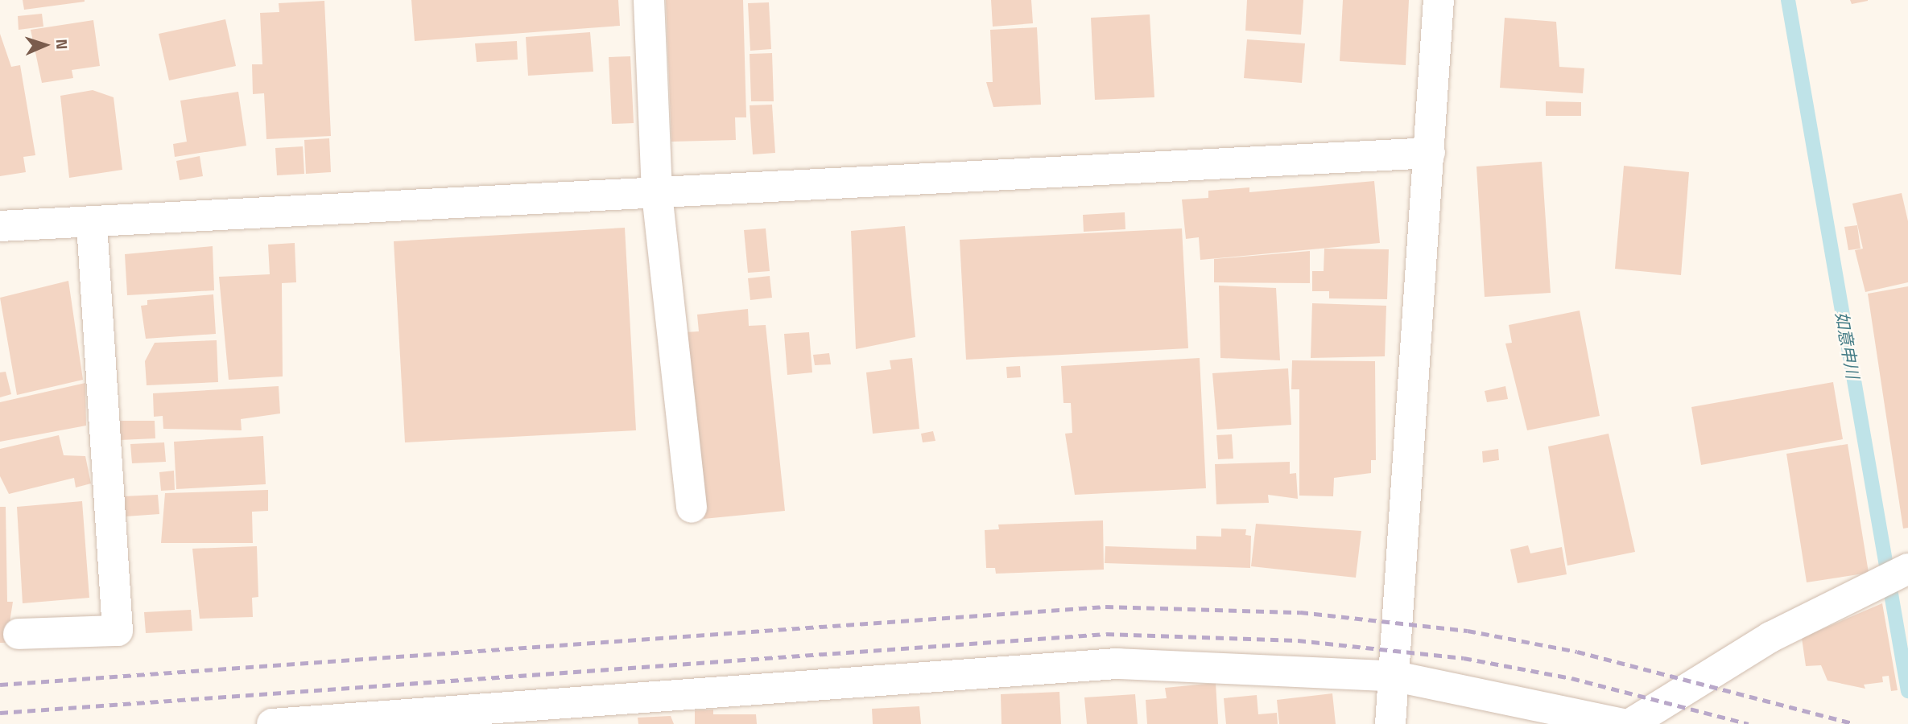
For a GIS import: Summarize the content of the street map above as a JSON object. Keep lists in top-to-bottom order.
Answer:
{
  "water": ["如意申川"],
  "north": "right"
}
